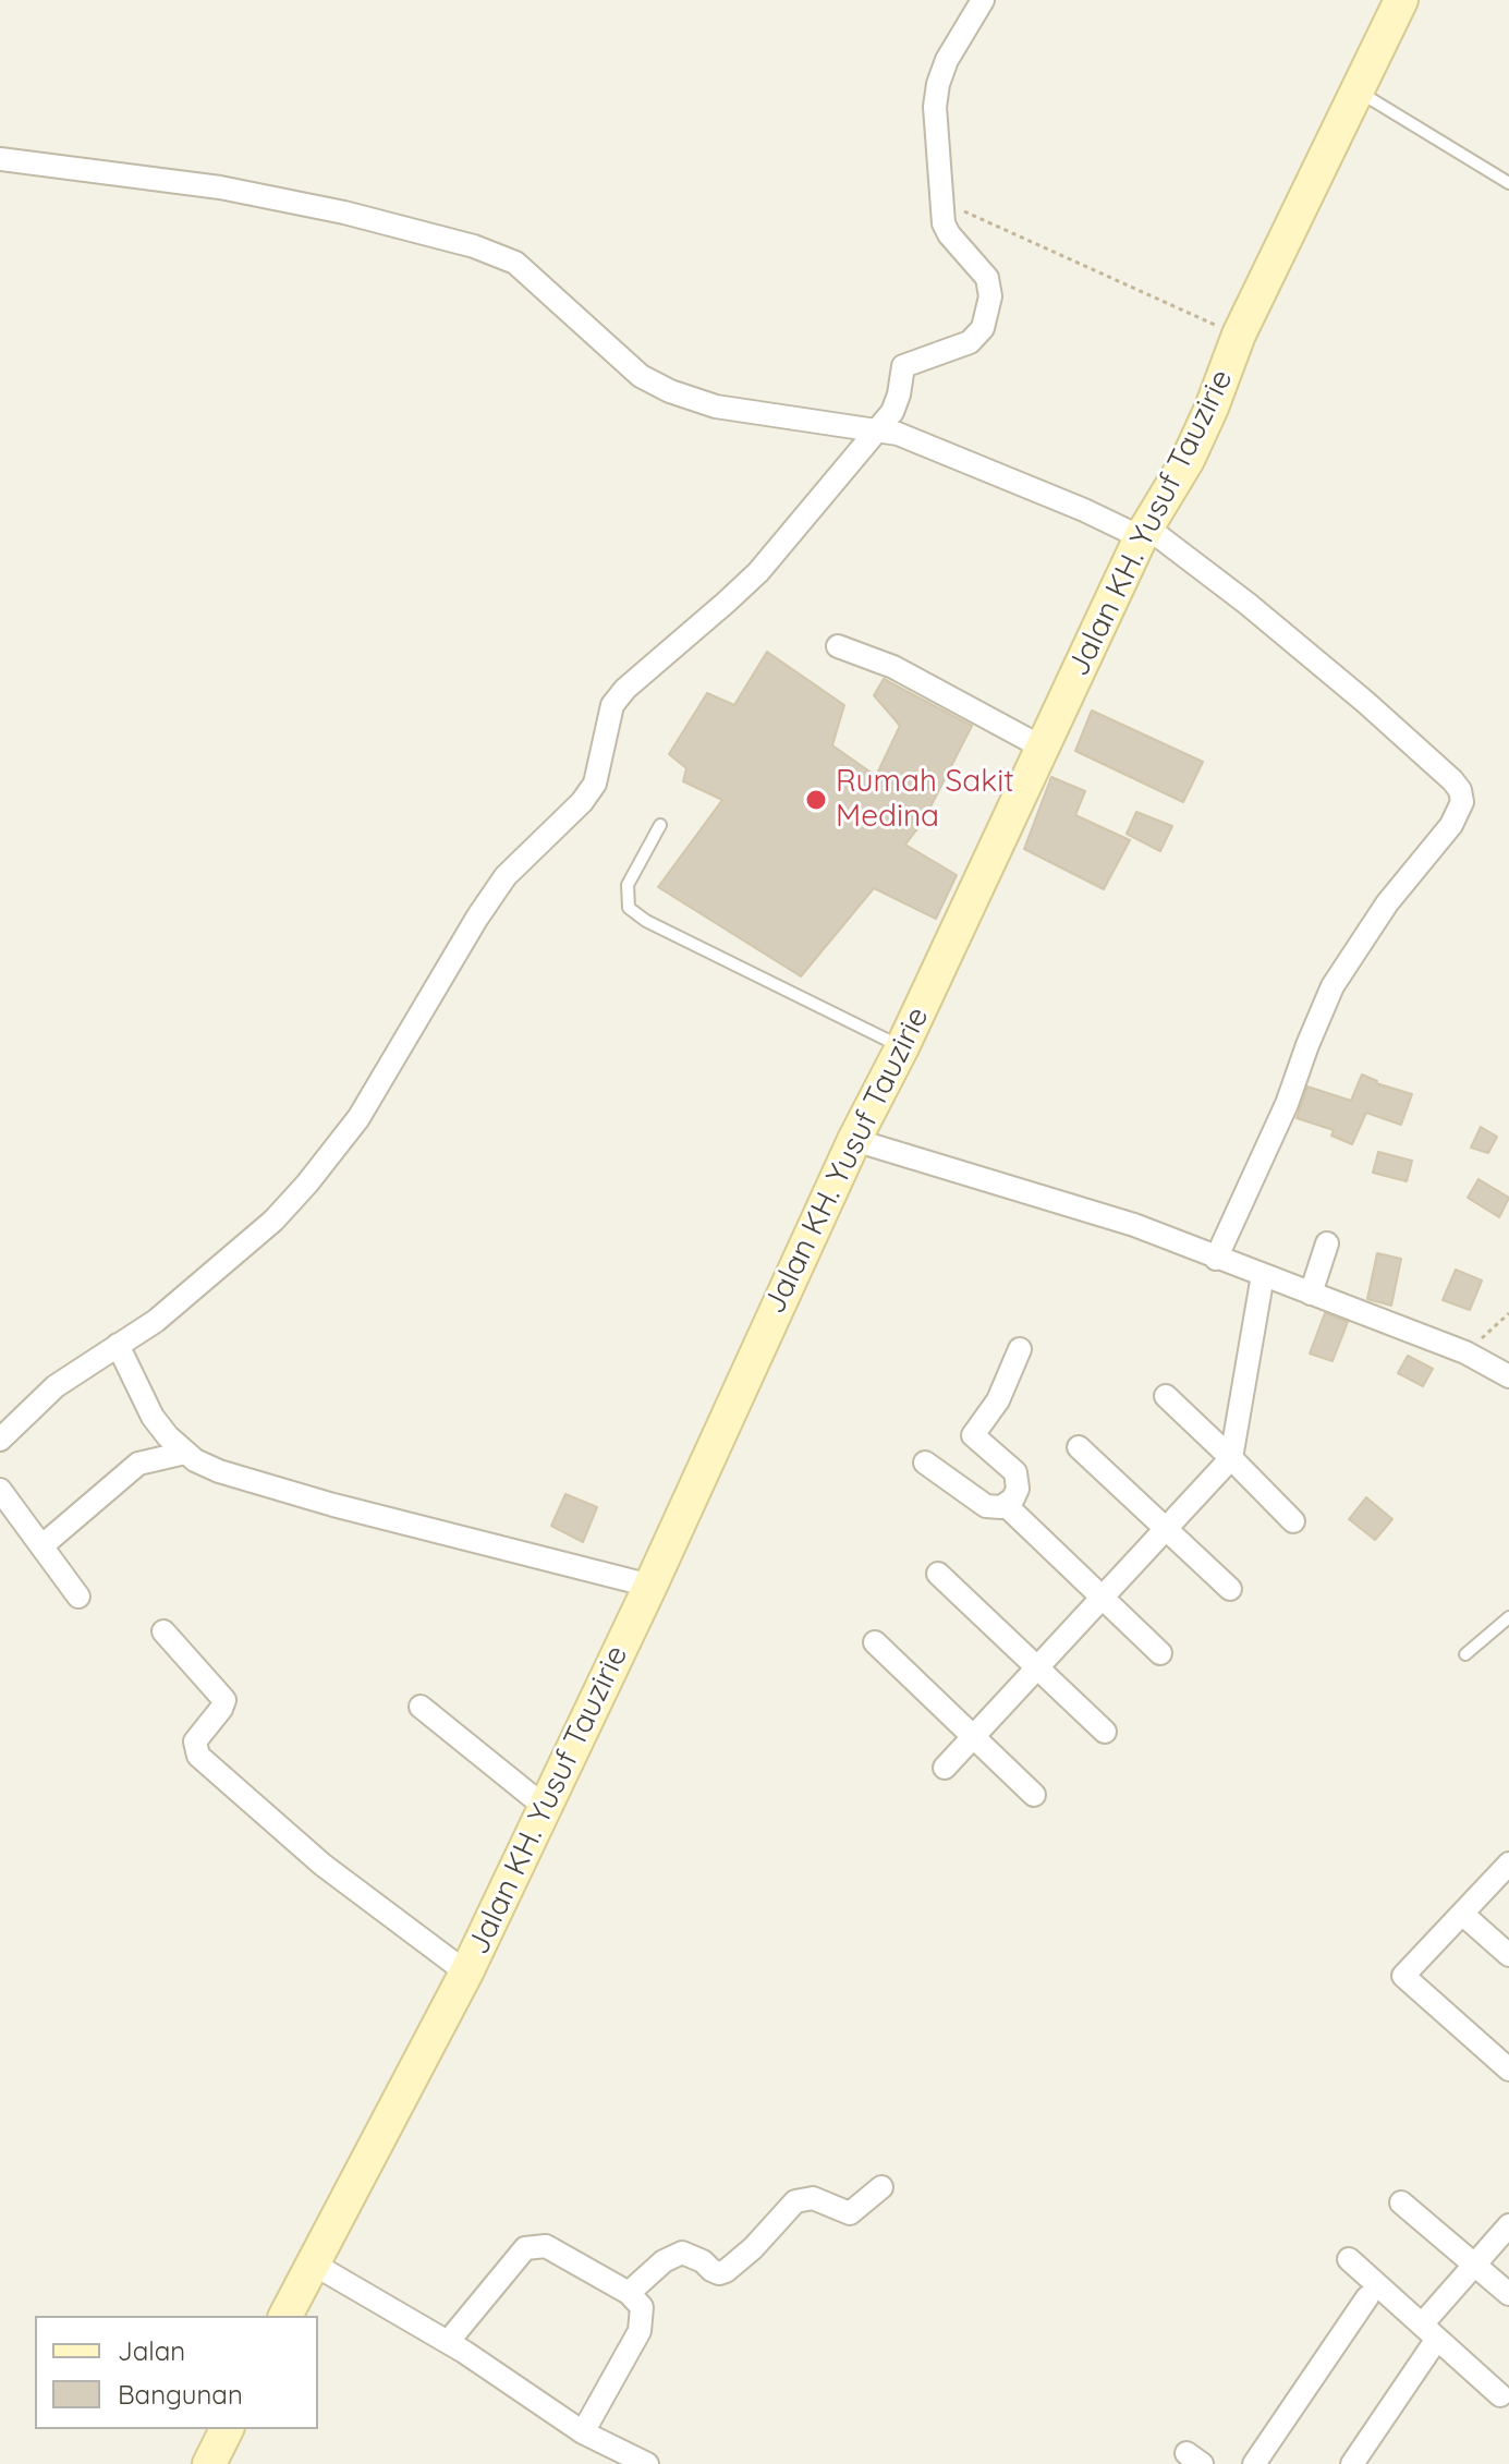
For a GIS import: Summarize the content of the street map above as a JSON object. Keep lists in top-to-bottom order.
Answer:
{
  "streets": {
    "main road": ["Jalan KH. Yusuf Tauzirie"]
  },
  "places": ["Rumah Sakit Medina"],
  "legend": ["Jalan", "Bangunan"]
}
